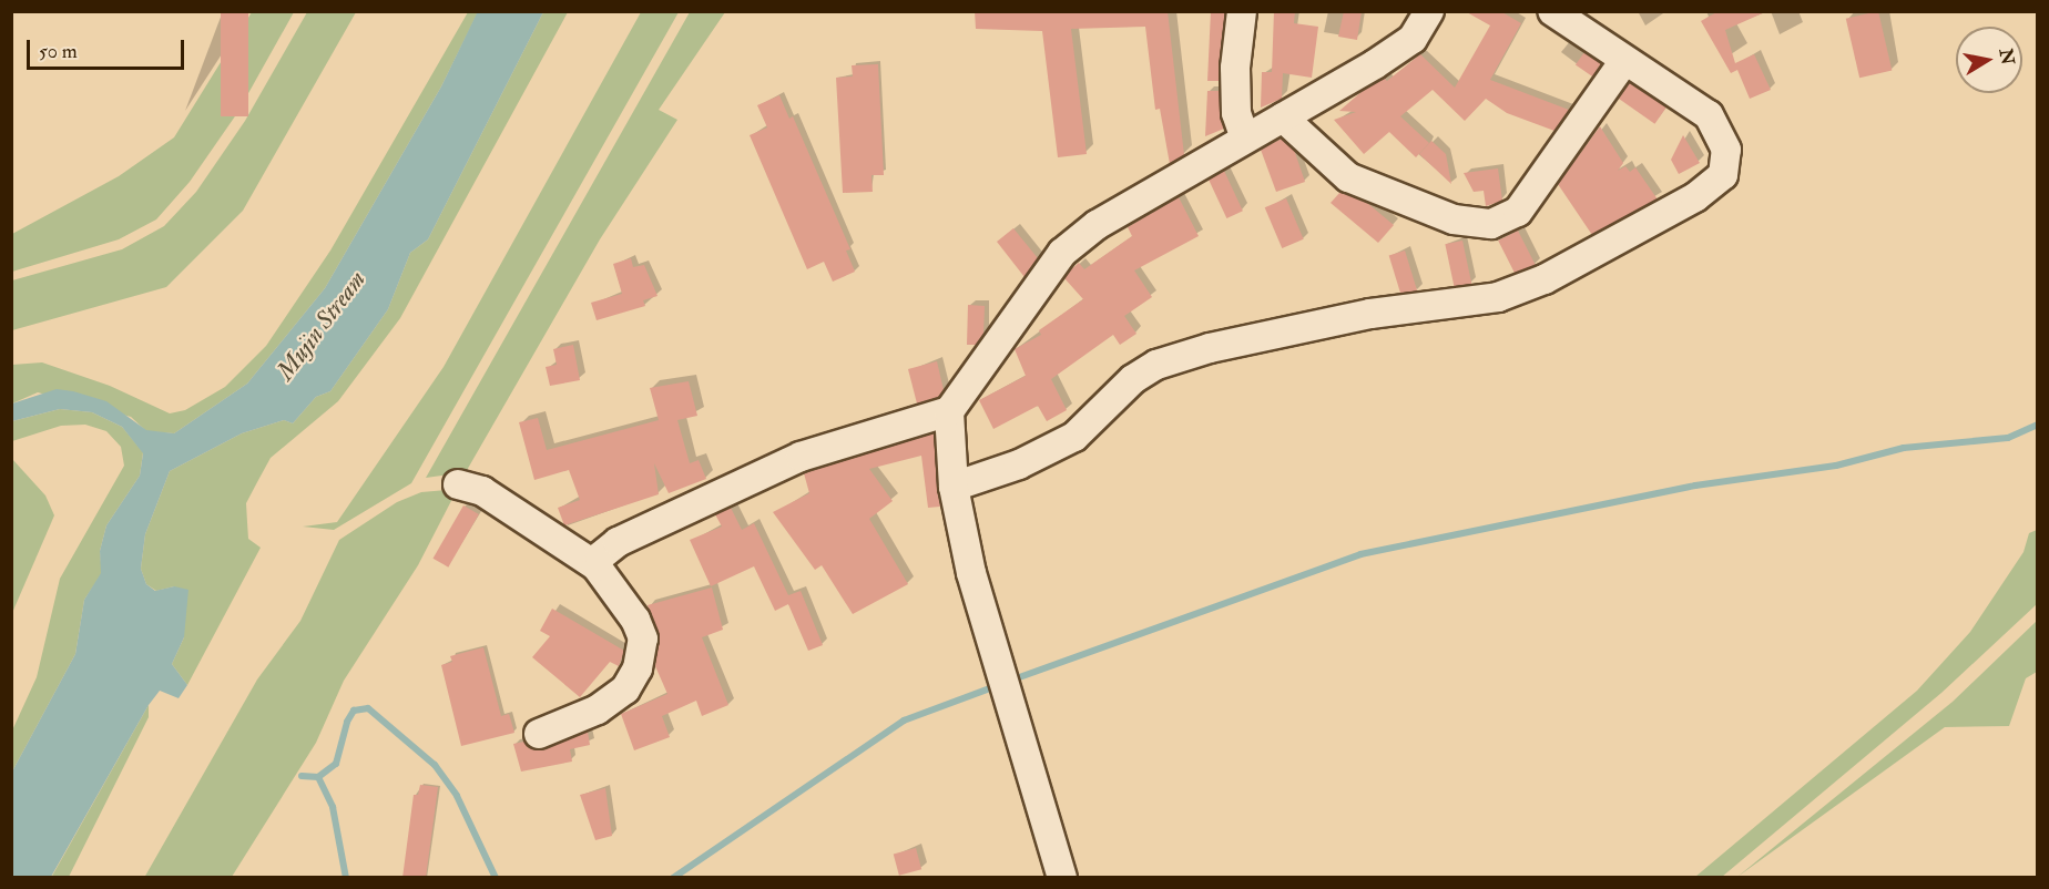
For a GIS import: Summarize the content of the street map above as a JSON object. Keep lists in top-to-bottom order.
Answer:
{
  "water": ["Mujin Stream"],
  "scale_bar": "50 m",
  "north": "right"
}
